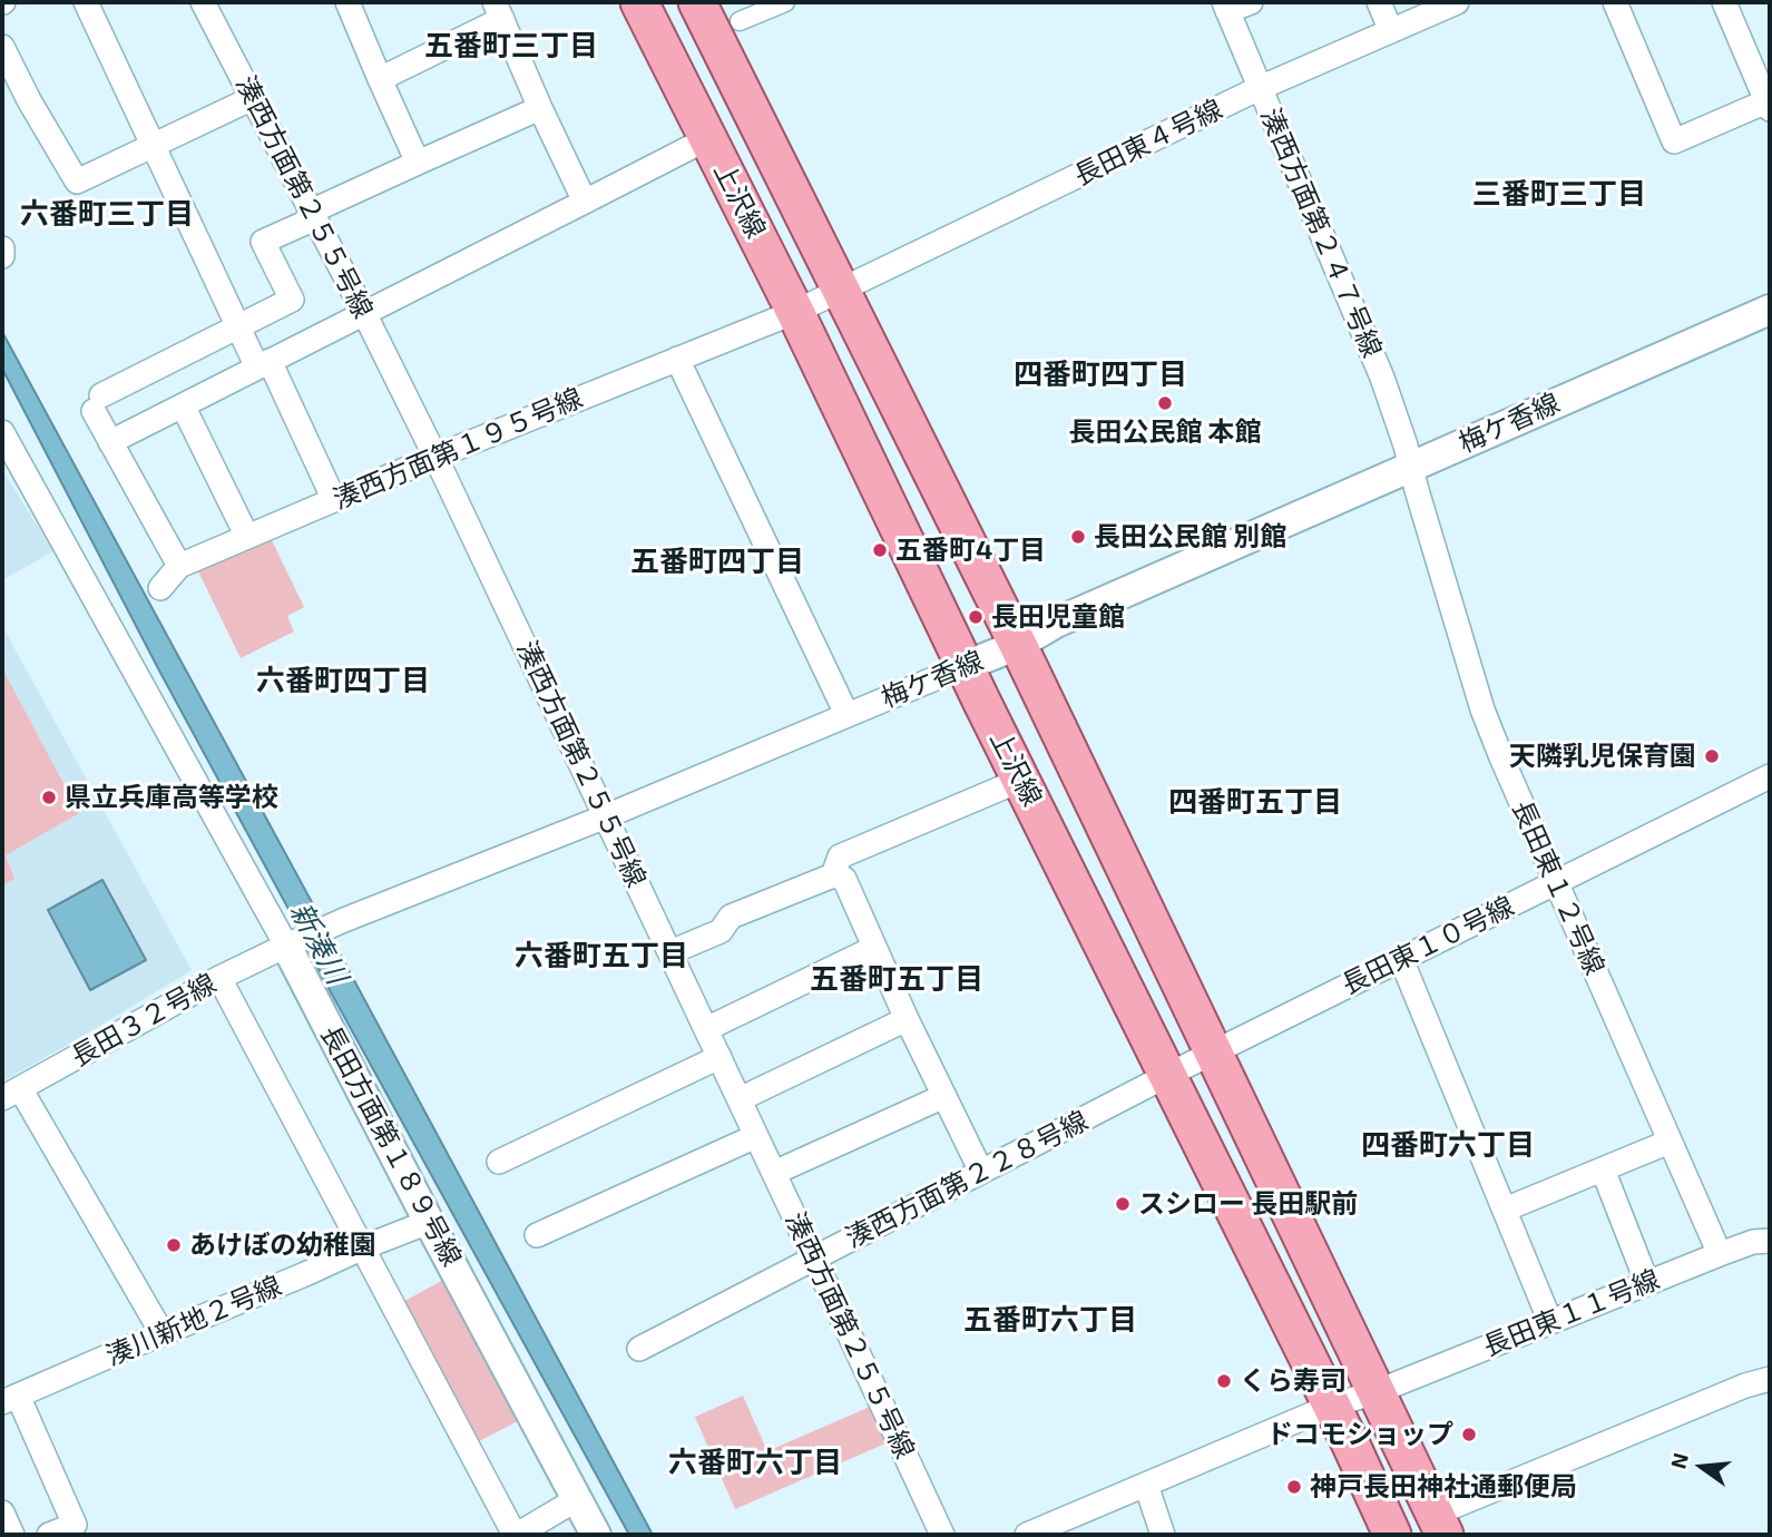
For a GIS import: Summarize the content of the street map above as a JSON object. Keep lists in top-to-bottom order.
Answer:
{
  "streets": {
    "main road": ["上沢線"],
    "street": [
      "長田東４号線",
      "湊西方面第２５５号線",
      "湊西方面第２４７号線",
      "梅ケ香線",
      "湊西方面第１９５号線",
      "長田東１２号線",
      "長田東１０号線",
      "長田３２号線",
      "長田方面第１８９号線",
      "湊西方面第２２８号線",
      "長田東１１号線",
      "湊川新地２号線"
    ]
  },
  "crossings": [
    ["長田東４号線", "上沢線"],
    ["長田東４号線", "湊西方面第２４７号線"],
    ["長田東４号線", "湊西方面第１９５号線"],
    ["湊西方面第２５５号線", "梅ケ香線"],
    ["湊西方面第２５５号線", "湊西方面第１９５号線"],
    ["湊西方面第２５５号線", "湊西方面第２２８号線"],
    ["上沢線", "梅ケ香線"],
    ["上沢線", "湊西方面第１９５号線"],
    ["上沢線", "長田東１０号線"],
    ["上沢線", "湊西方面第２２８号線"],
    ["上沢線", "長田東１１号線"],
    ["湊西方面第２４７号線", "梅ケ香線"],
    ["湊西方面第２４７号線", "長田東１２号線"],
    ["梅ケ香線", "長田東１２号線"],
    ["梅ケ香線", "長田３２号線"],
    ["長田東１２号線", "長田東１０号線"],
    ["長田東１２号線", "長田東１１号線"],
    ["長田東１０号線", "湊西方面第２２８号線"],
    ["長田３２号線", "長田方面第１８９号線"],
    ["長田方面第１８９号線", "湊川新地２号線"]
  ],
  "districts": [
    "五番町三丁目",
    "三番町三丁目",
    "六番町三丁目",
    "四番町四丁目",
    "五番町四丁目",
    "六番町四丁目",
    "四番町五丁目",
    "六番町五丁目",
    "五番町五丁目",
    "四番町六丁目",
    "五番町六丁目",
    "六番町六丁目"
  ],
  "water": ["新湊川"],
  "places": [
    "長田公民館 本館",
    "長田公民館 別館",
    "五番町4丁目",
    "長田児童館",
    "天隣乳児保育園",
    "県立兵庫高等学校",
    "スシロー 長田駅前",
    "あけぼの幼稚園",
    "くら寿司",
    "ドコモショップ",
    "神戸長田神社通郵便局"
  ],
  "north": "left"
}
